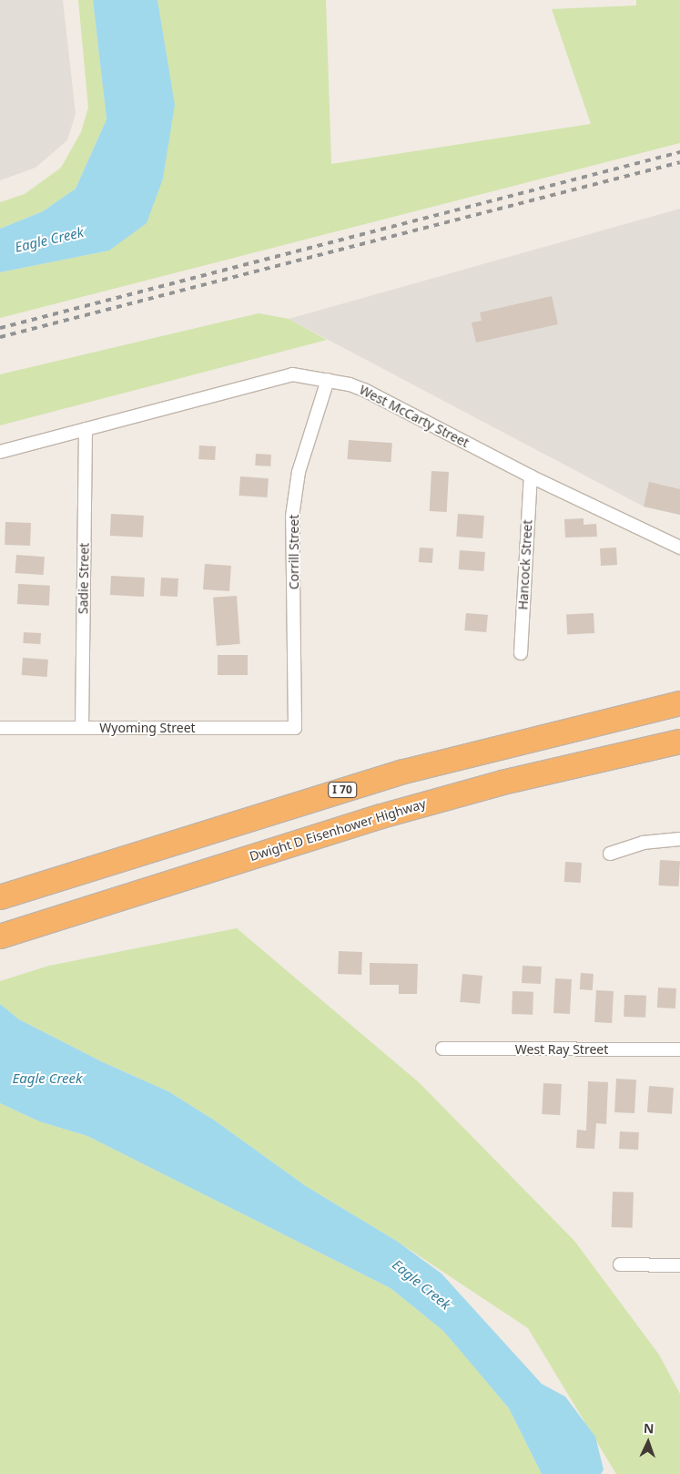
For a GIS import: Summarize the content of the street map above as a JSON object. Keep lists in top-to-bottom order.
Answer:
{
  "streets": {
    "highway": ["I 70", "Dwight D Eisenhower Highway"],
    "street": [
      "West McCarty Street",
      "Corrill Street",
      "Hancock Street",
      "Sadie Street",
      "Wyoming Street",
      "West Ray Street"
    ]
  },
  "crossings": [
    ["West McCarty Street", "Corrill Street"],
    ["West McCarty Street", "Hancock Street"],
    ["West McCarty Street", "Sadie Street"],
    ["Corrill Street", "Wyoming Street"],
    ["Sadie Street", "Wyoming Street"]
  ],
  "water": ["Eagle Creek"],
  "north": "top"
}
